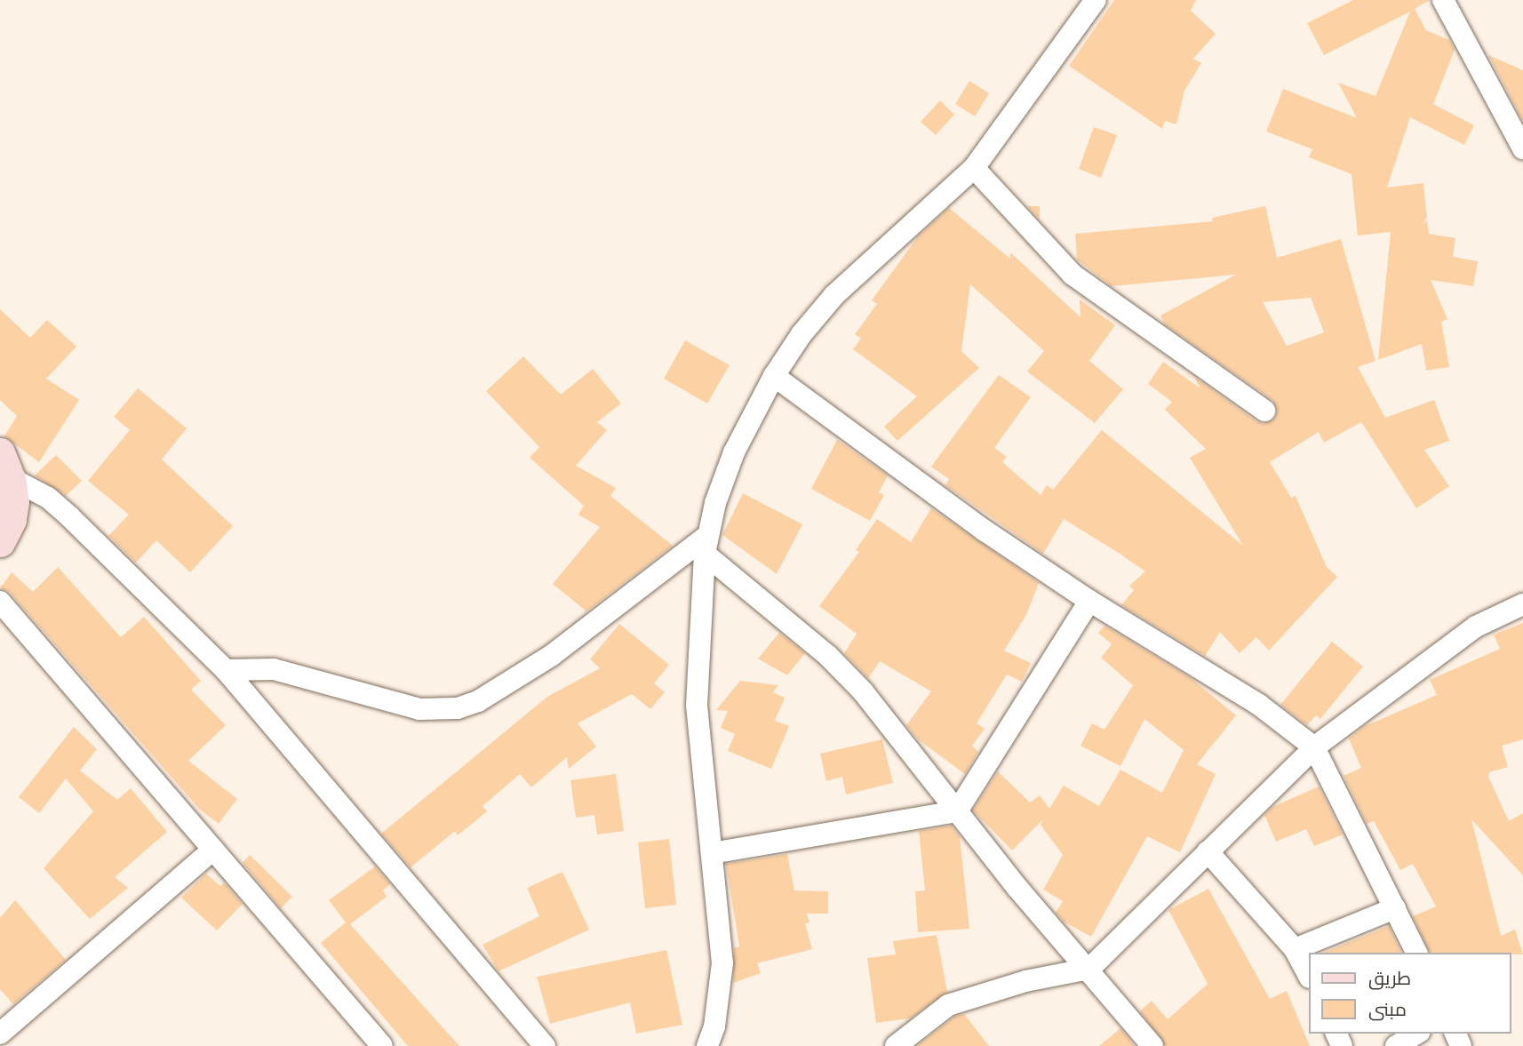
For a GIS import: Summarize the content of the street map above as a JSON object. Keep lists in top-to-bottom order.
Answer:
{
  "legend": ["طريق", "مبنى"]
}
